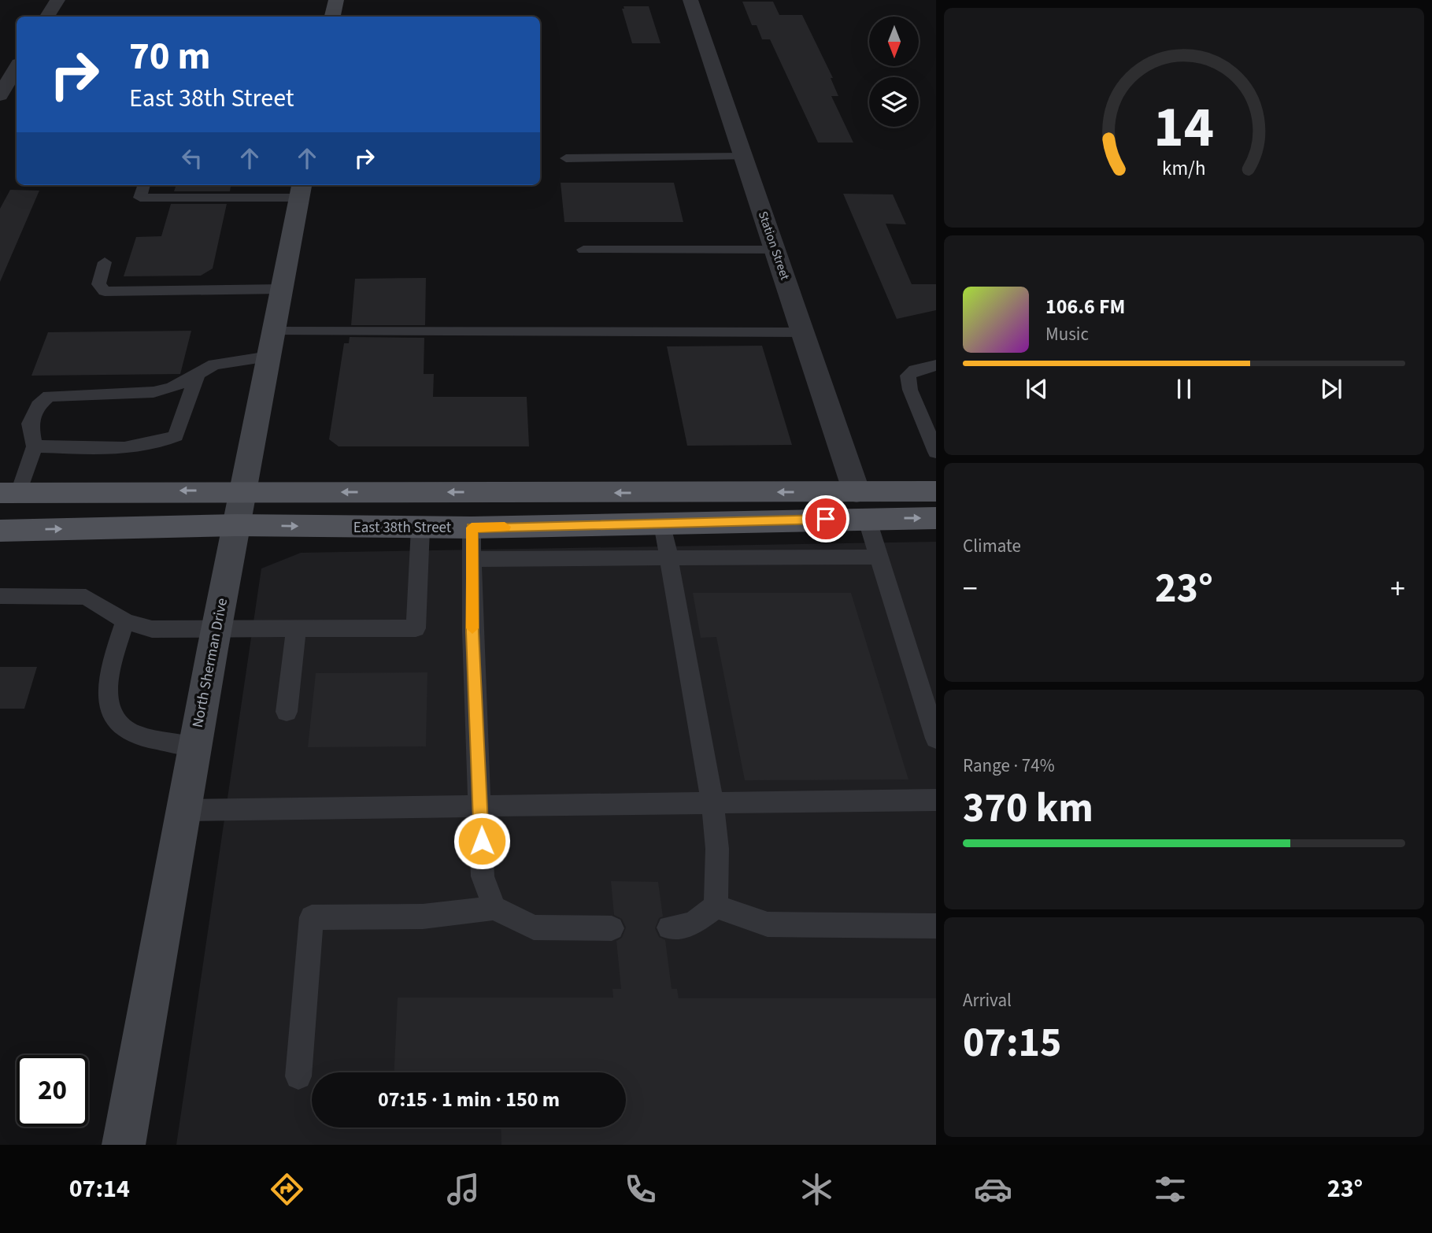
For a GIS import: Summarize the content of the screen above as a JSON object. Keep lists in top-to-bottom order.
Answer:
{
  "streets": {
    "main road": ["East 38th Street", "North Sherman Drive"],
    "street": ["Station Street"]
  },
  "crossings": [
    ["Station Street", "East 38th Street"],
    ["East 38th Street", "North Sherman Drive"]
  ],
  "north": "bottom",
  "page": {
    "turn": ["70 m", "East 38th Street"],
    "song": ["106.6 FM", "Music"],
    "tile": [
      "Climate",
      ["Range · 74%", "370 km"],
      ["Arrival", "07:15"]
    ],
    "heat": ["−", "23°", "+"],
    "limit": "20",
    "trip": "07:15 · 1 min · 150 m",
    "tabs": ["07:14", "23°"],
    "gauge": ["14", "km/h"]
  }
}
